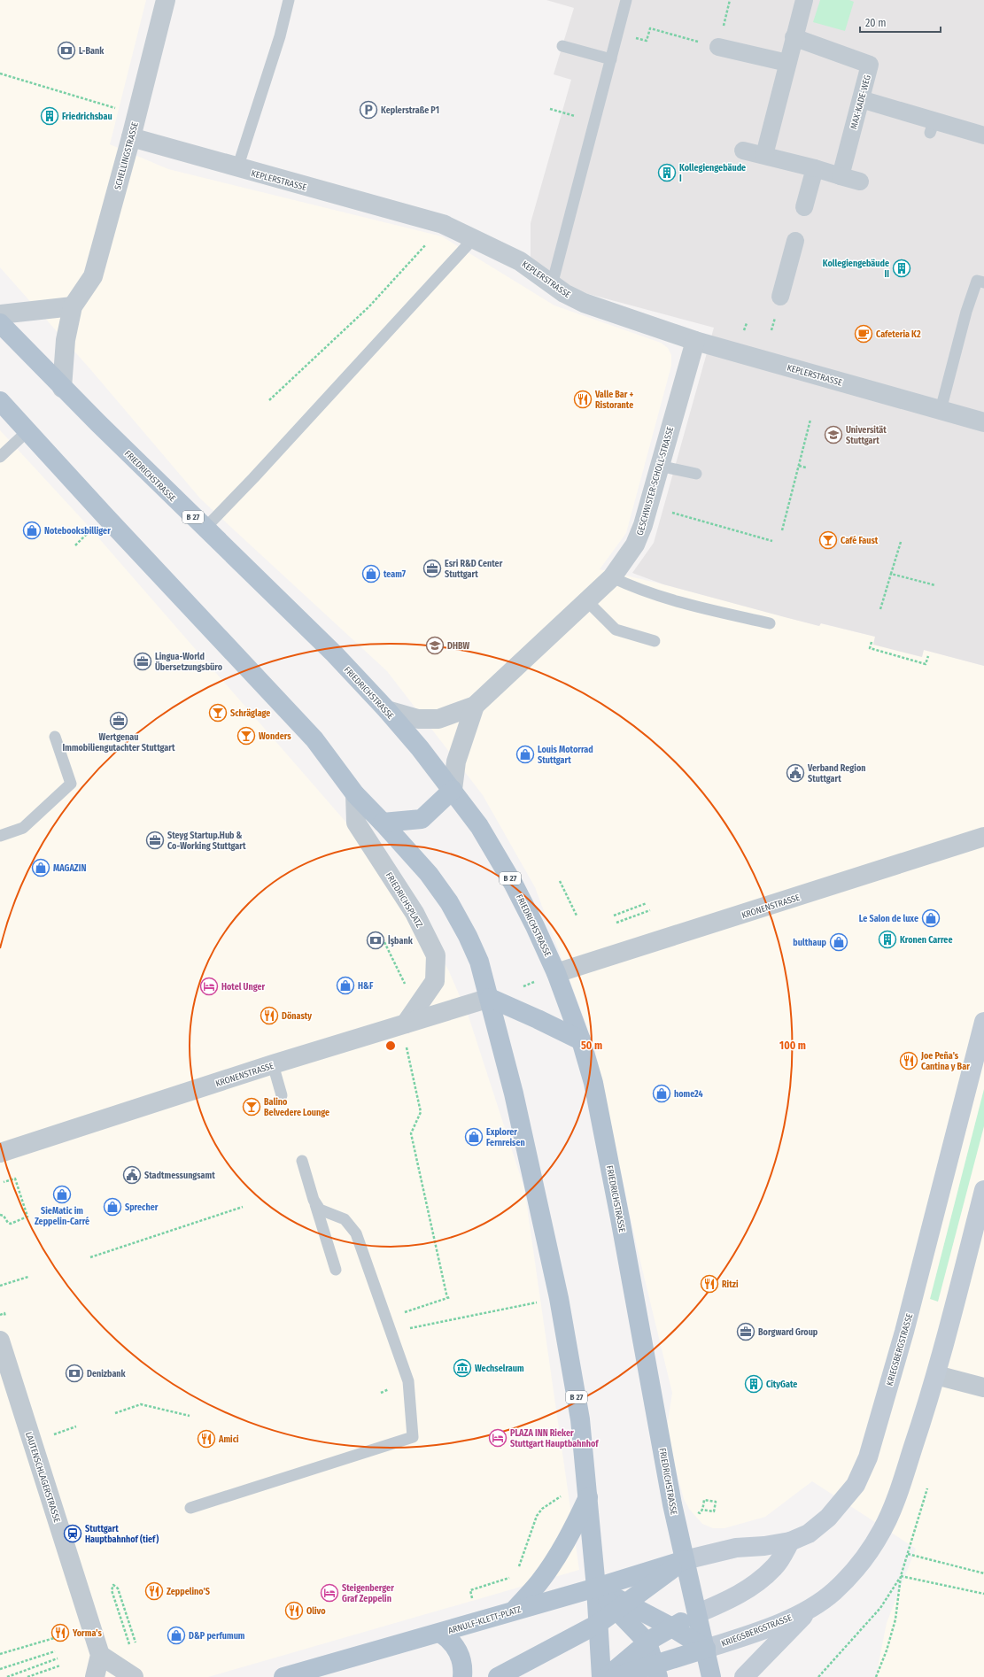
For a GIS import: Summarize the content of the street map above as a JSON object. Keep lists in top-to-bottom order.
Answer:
{
  "streets": {
    "main road": [
      "FRIEDRICHSTRASSE",
      "B 27",
      "KRIEGSBERGSTRASSE",
      "ARNULF-KLETT-PLATZ"
    ],
    "street": [
      "MAX-KADE-WEG",
      "SCHELLINGSTRASSE",
      "KEPLERSTRASSE",
      "GESCHWISTER-SCHOLL-STRASSE",
      "FRIEDRICHSPLATZ",
      "KRONENSTRASSE",
      "LAUTENSCHLAGERSTRASSE"
    ]
  },
  "crossings": [
    ["SCHELLINGSTRASSE", "KEPLERSTRASSE"],
    ["SCHELLINGSTRASSE", "FRIEDRICHSTRASSE"],
    ["KEPLERSTRASSE", "GESCHWISTER-SCHOLL-STRASSE"],
    ["FRIEDRICHSTRASSE", "GESCHWISTER-SCHOLL-STRASSE"],
    ["FRIEDRICHSTRASSE", "B 27"],
    ["FRIEDRICHSTRASSE", "KRONENSTRASSE"],
    ["FRIEDRICHSTRASSE", "KRIEGSBERGSTRASSE"],
    ["FRIEDRICHSTRASSE", "ARNULF-KLETT-PLATZ"],
    ["B 27", "FRIEDRICHSPLATZ"],
    ["B 27", "KRONENSTRASSE"],
    ["B 27", "KRIEGSBERGSTRASSE"],
    ["B 27", "ARNULF-KLETT-PLATZ"],
    ["FRIEDRICHSPLATZ", "KRONENSTRASSE"],
    ["KRIEGSBERGSTRASSE", "ARNULF-KLETT-PLATZ"]
  ],
  "places": {
    "bank": ["L-Bank", "İşbank", "Denizbank"],
    "parking": ["Keplerstraße P1"],
    "building": [
      "Friedrichsbau",
      "Kollegiengebäude I",
      "Kollegiengebäude II",
      "Kronen Carree",
      "CityGate"
    ],
    "cafe": ["Cafeteria K2"],
    "restaurant": [
      "Valle Bar + Ristorante",
      "Dönasty",
      "Joe Peña's Cantina y Bar",
      "Ritzi",
      "Amici",
      "Zeppelino’S",
      "Olivo",
      "Yorma's"
    ],
    "school or university": ["Universität Stuttgart", "DHBW"],
    "shop": [
      "Notebooksbilliger",
      "team7",
      "Louis Motorrad Stuttgart",
      "MAGAZIN",
      "Le Salon de luxe",
      "bulthaup",
      "H&F",
      "home24",
      "Explorer Fernreisen",
      "SieMatic im Zeppelin-Carré",
      "Sprecher",
      "D&P perfumum"
    ],
    "bar": [
      "Café Faust",
      "Schräglage",
      "Wonders",
      "Balino Belvedere Lounge"
    ],
    "office": [
      "Esri R&D Center Stuttgart",
      "Lingua-World Übersetzungsbüro",
      "Wertgenau Immobiliengutachter Stuttgart",
      "Steyg Startup.Hub & Co-Working Stuttgart",
      "Borgward Group"
    ],
    "public building": ["Verband Region Stuttgart", "Stadtmessungsamt"],
    "hotel": ["Hotel Unger", "PLAZA INN Rieker Stuttgart Hauptbahnhof", "Steigenberger Graf Zeppelin"],
    "museum": ["Wechselraum"],
    "station": ["Stuttgart Hauptbahnhof (tief)"]
  },
  "scale_bar": "20 m",
  "rings": ["50 m", "100 m"]
}
